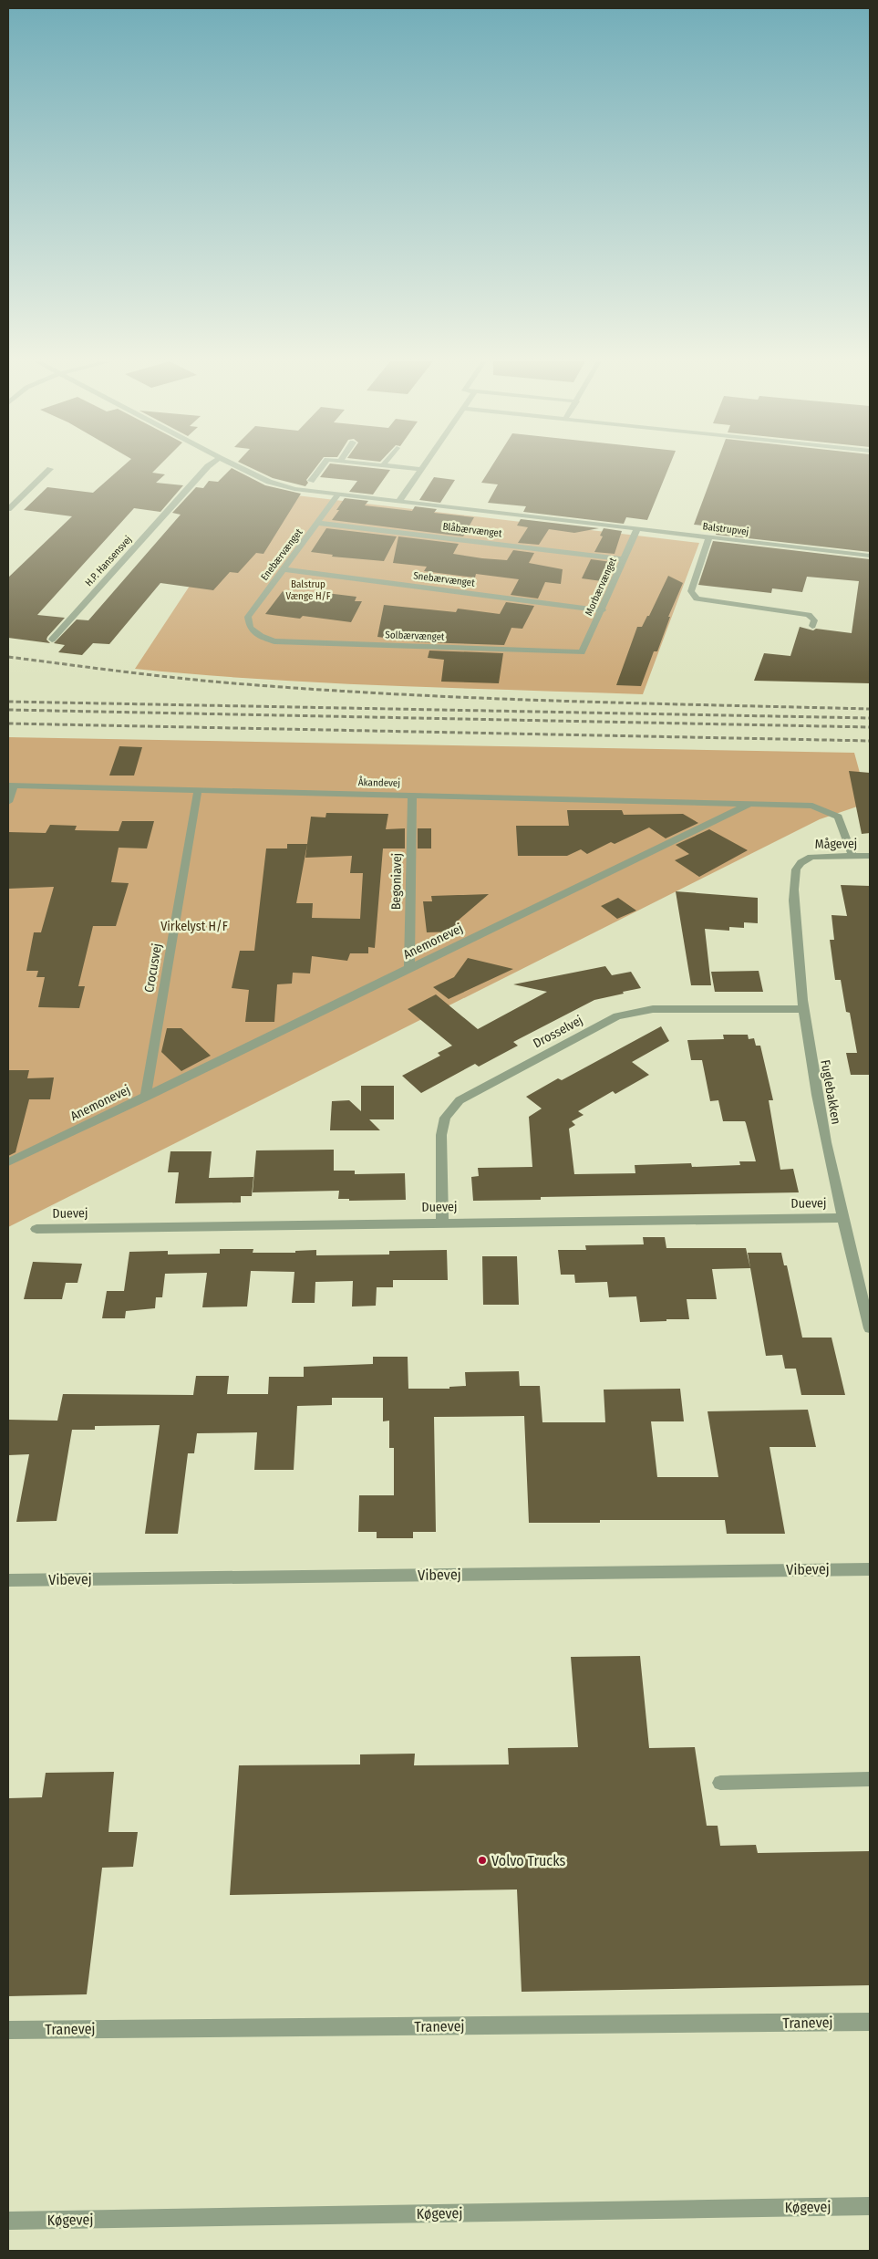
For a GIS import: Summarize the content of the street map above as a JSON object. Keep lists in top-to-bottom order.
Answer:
{
  "streets": {
    "street": [
      "Balstrupvej",
      "Blåbærvænget",
      "Enebærvænget",
      "H.P. Hansensvej",
      "Snebærvænget",
      "Morbærvænget",
      "Solbærvænget",
      "Åkandevej",
      "Mågevej",
      "Begoniavej",
      "Anemonevej",
      "Crocusvej",
      "Drosselvej",
      "Fuglebakken",
      "Duevej",
      "Vibevej",
      "Tranevej",
      "Køgevej"
    ]
  },
  "crossings": [
    ["Balstrupvej", "Enebærvænget"],
    ["Balstrupvej", "Morbærvænget"],
    ["Blåbærvænget", "Enebærvænget"],
    ["Blåbærvænget", "Morbærvænget"],
    ["Enebærvænget", "Snebærvænget"],
    ["Enebærvænget", "Solbærvænget"],
    ["Snebærvænget", "Morbærvænget"],
    ["Morbærvænget", "Solbærvænget"],
    ["Åkandevej", "Begoniavej"],
    ["Åkandevej", "Anemonevej"],
    ["Åkandevej", "Crocusvej"],
    ["Mågevej", "Anemonevej"],
    ["Mågevej", "Fuglebakken"],
    ["Begoniavej", "Anemonevej"],
    ["Anemonevej", "Crocusvej"],
    ["Drosselvej", "Fuglebakken"],
    ["Drosselvej", "Duevej"],
    ["Fuglebakken", "Duevej"]
  ],
  "parks": ["Balstrup Vænge H/F", "Virkelyst H/F"],
  "places": ["Volvo Trucks"]
}
